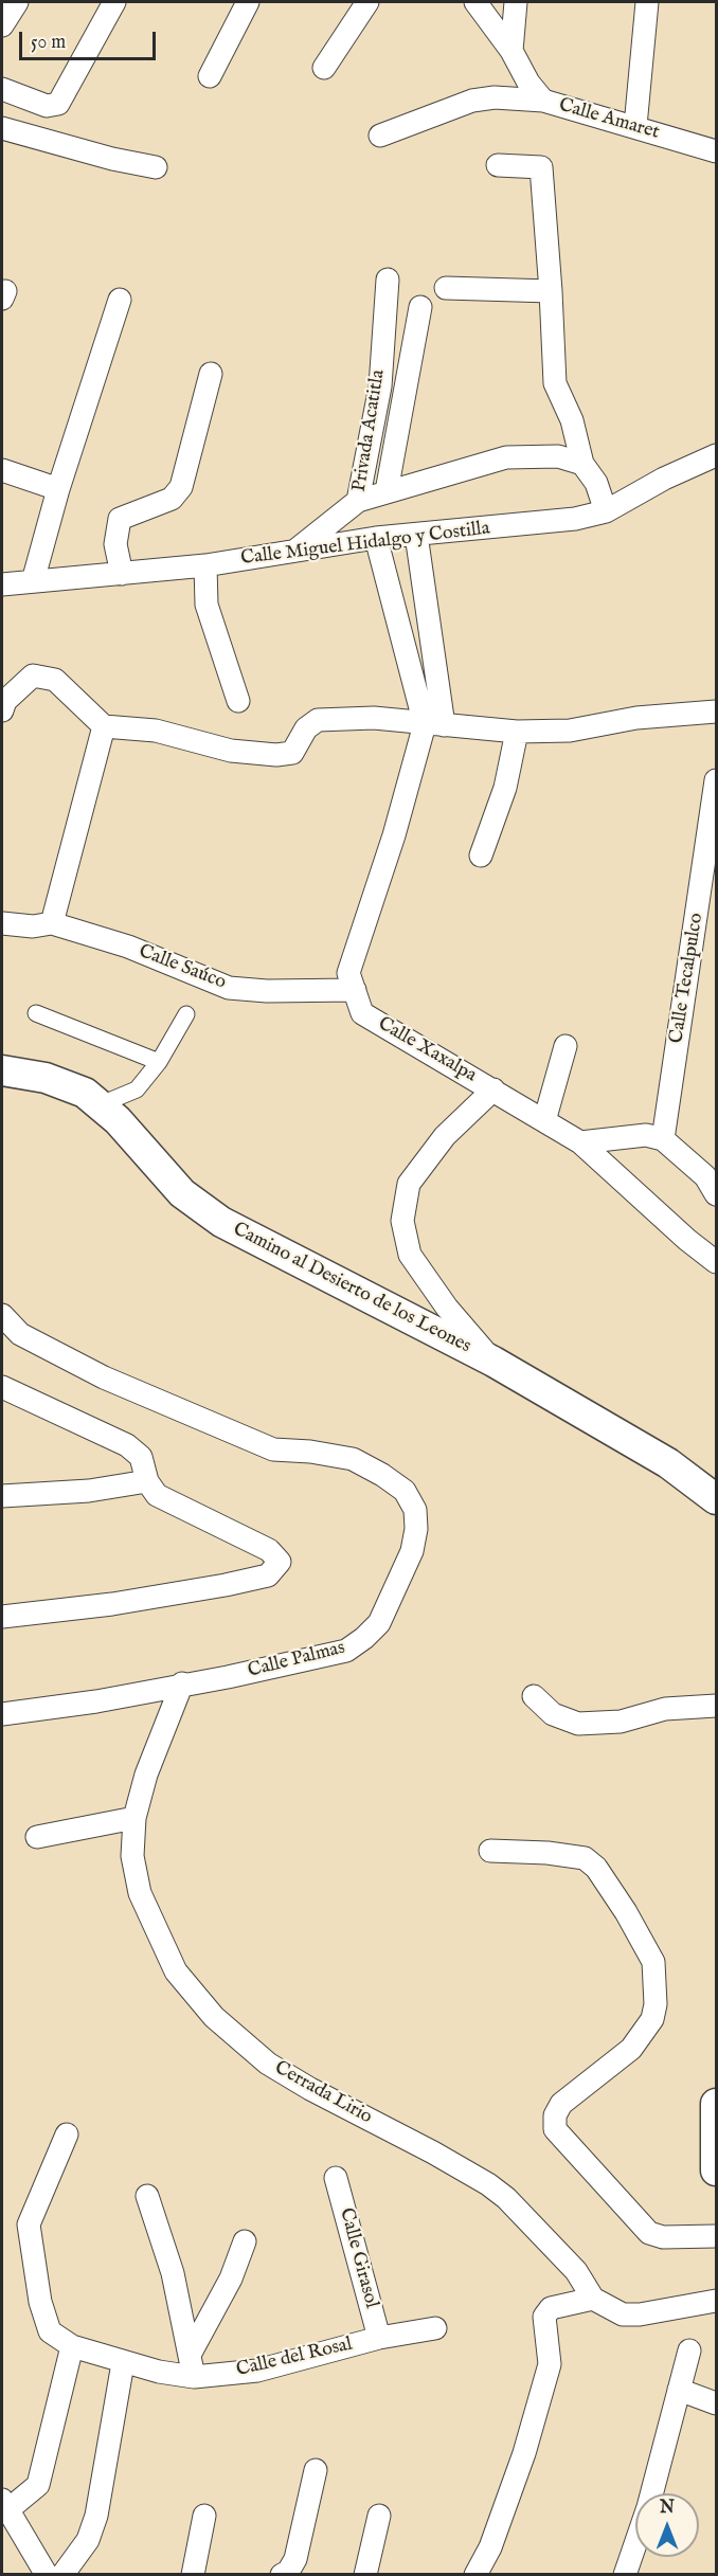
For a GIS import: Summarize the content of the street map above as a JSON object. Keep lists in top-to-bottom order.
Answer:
{
  "streets": {
    "main road": ["Camino al Desierto de los Leones"],
    "street": [
      "Calle Amaret",
      "Privada Acatitla",
      "Calle Miguel Hidalgo y Costilla",
      "Calle Saúco",
      "Calle Tecalpulco",
      "Calle Xaxalpa",
      "Calle Palmas",
      "Cerrada Lirio",
      "Calle Girasol",
      "Calle del Rosal"
    ]
  },
  "crossings": [
    ["Privada Acatitla", "Calle Miguel Hidalgo y Costilla"],
    ["Calle Saúco", "Calle Xaxalpa"],
    ["Calle Palmas", "Cerrada Lirio"],
    ["Calle Girasol", "Calle del Rosal"]
  ],
  "scale_bar": "50 m",
  "north": "top"
}
